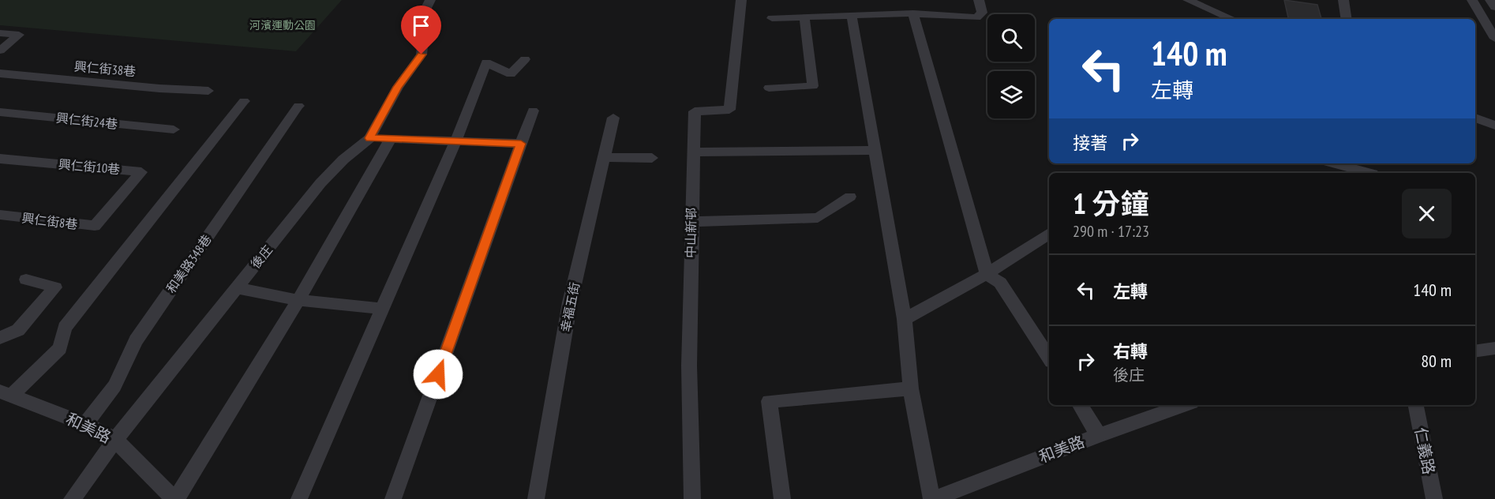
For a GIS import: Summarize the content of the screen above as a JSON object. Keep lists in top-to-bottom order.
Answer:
{
  "streets": {
    "street": [
      "興仁街38巷",
      "興仁街24巷",
      "興仁街10巷",
      "興仁街8巷",
      "中山新邨",
      "後庄",
      "和美路348巷",
      "幸福五街",
      "和美路",
      "仁義路"
    ]
  },
  "crossings": [
    ["興仁街10巷", "興仁街8巷"],
    ["後庄", "和美路"],
    ["和美路348巷", "和美路"]
  ],
  "parks": ["河濱運動公園"],
  "page": {
    "turn": ["140 m", "左轉"],
    "then": "接著",
    "heading": ["1 分鐘", "290 m · 17:23"],
    "list": [
      {
        "name": "左轉",
        "value": "140 m"
      },
      {
        "name": "右轉",
        "note": "後庄",
        "value": "80 m"
      }
    ]
  }
}
